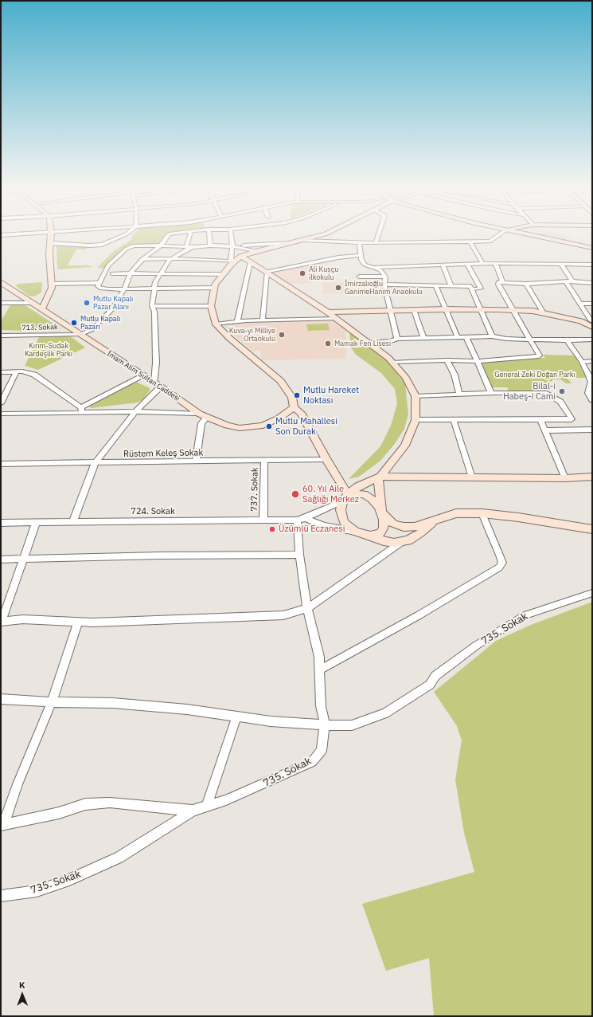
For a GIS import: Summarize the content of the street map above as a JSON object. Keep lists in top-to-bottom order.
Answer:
{
  "streets": {
    "street": [
      "713. Sokak",
      "İmam Alim Sultan Caddesi",
      "Rüstem Keleş Sokak",
      "737. Sokak",
      "724. Sokak",
      "735. Sokak"
    ]
  },
  "crossings": [
    ["713. Sokak", "İmam Alim Sultan Caddesi"],
    ["Rüstem Keleş Sokak", "737. Sokak"],
    ["737. Sokak", "724. Sokak"]
  ],
  "parks": ["Kırım-Sudak Kardeşlik Parkı", "General Zeki Doğan Parkı"],
  "places": [
    "Ali Kuşçu ilkokulu",
    "İmirzalıoğlu GanimeHanım Anaokulu",
    "Mutlu Kapalı Pazar Alanı",
    "Mutlu Kapalı Pazarı",
    "Kuva-yi Milliye Ortaokulu",
    "Mamak Fen Lisesi",
    "Bilal-i Habeş-i Cami",
    "Mutlu Hareket Noktası",
    "Mutlu Mahallesi Son Durak",
    "60. Yıl Aile Sağlığı Merkez",
    "Üzümlü Eczanesi"
  ],
  "north": "top"
}
